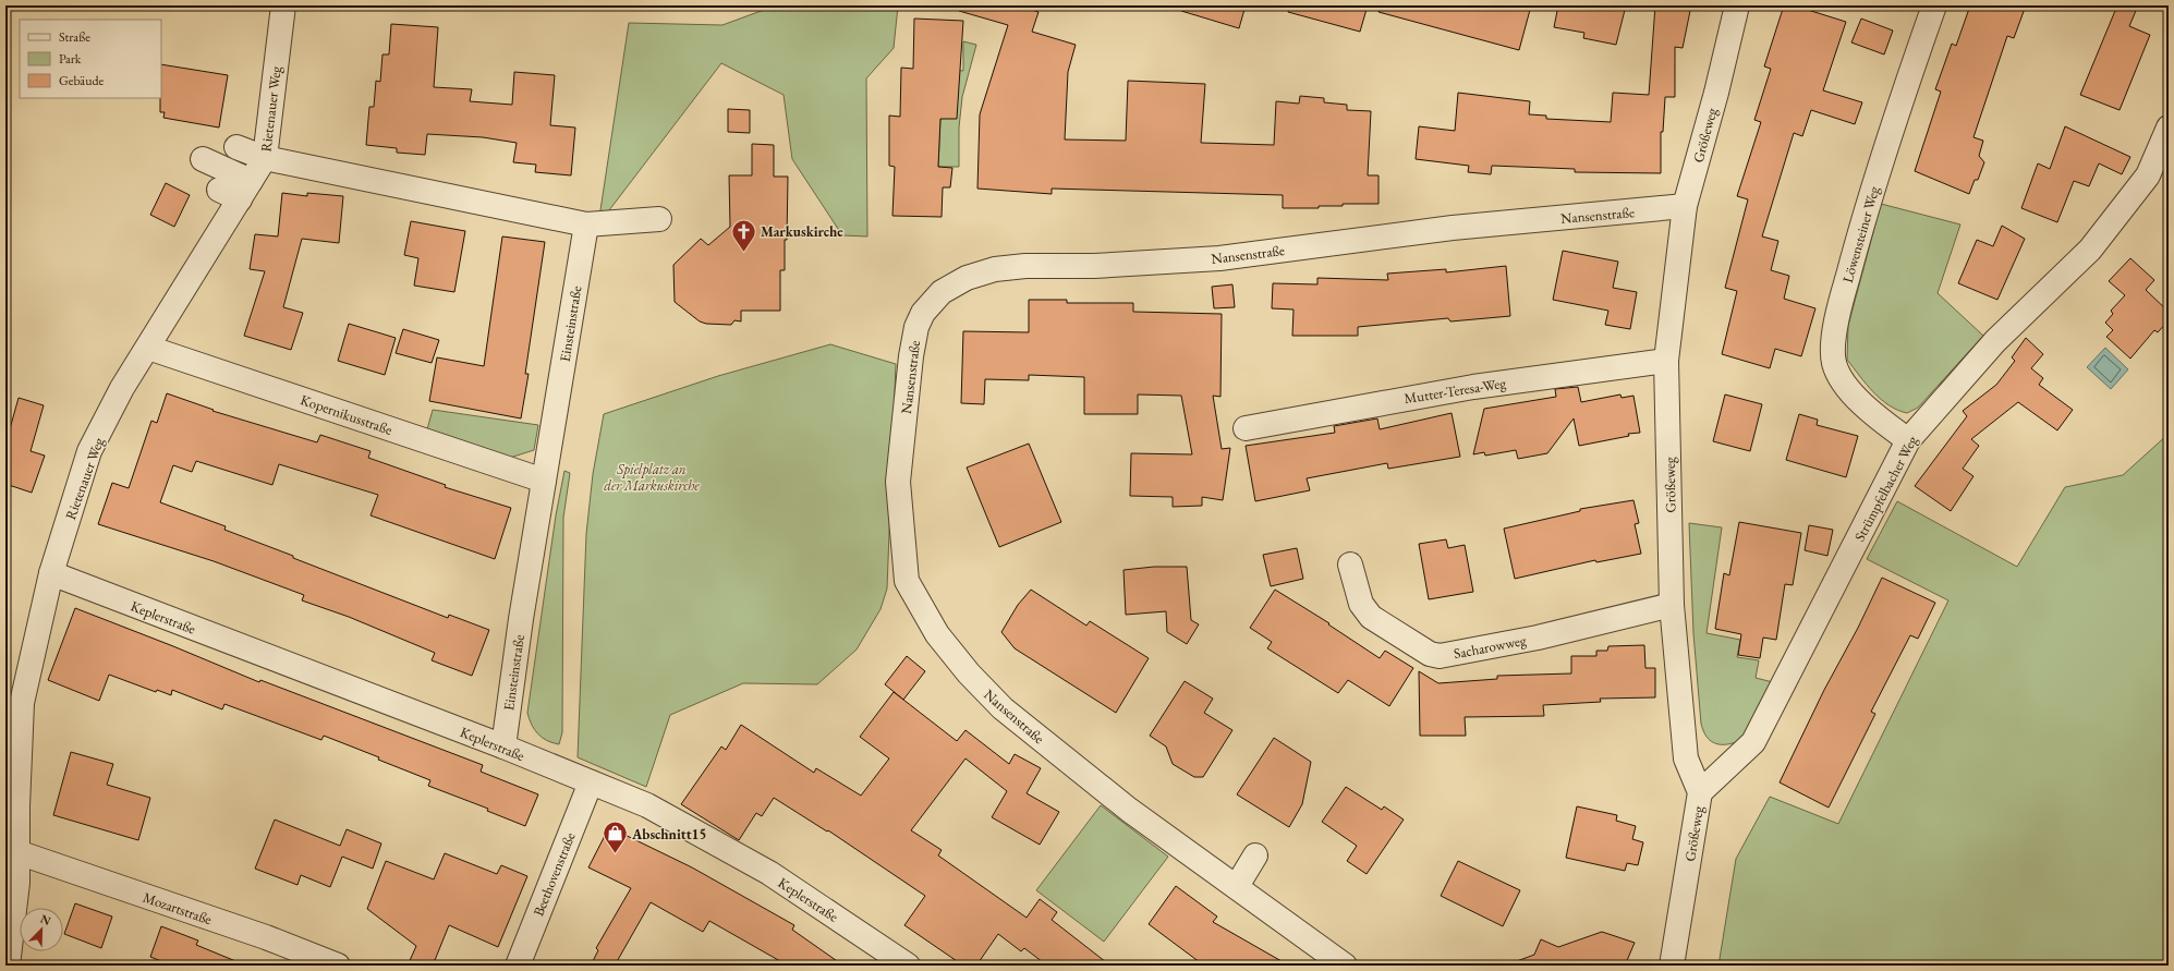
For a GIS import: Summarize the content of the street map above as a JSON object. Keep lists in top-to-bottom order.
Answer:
{
  "streets": {
    "street": [
      "Rietenauer Weg",
      "Größeweg",
      "Nansenstraße",
      "Löwensteiner Weg",
      "Einsteinstraße",
      "Mutter-Teresa-Weg",
      "Kopernikusstraße",
      "Strümpfelbacher Weg",
      "Keplerstraße",
      "Sacharowweg",
      "Beethovenstraße",
      "Mozartstraße"
    ]
  },
  "crossings": [
    ["Rietenauer Weg", "Kopernikusstraße"],
    ["Rietenauer Weg", "Keplerstraße"],
    ["Rietenauer Weg", "Mozartstraße"],
    ["Größeweg", "Nansenstraße"],
    ["Größeweg", "Mutter-Teresa-Weg"],
    ["Größeweg", "Strümpfelbacher Weg"],
    ["Größeweg", "Sacharowweg"],
    ["Löwensteiner Weg", "Strümpfelbacher Weg"],
    ["Einsteinstraße", "Kopernikusstraße"],
    ["Einsteinstraße", "Keplerstraße"],
    ["Keplerstraße", "Beethovenstraße"]
  ],
  "parks": ["Spielplatz an der Markuskirche"],
  "places": {
    "church": ["Markuskirche"],
    "shop": ["Abschnitt15"]
  },
  "legend": ["Straße", "Park", "Gebäude"],
  "north": "top right"
}
